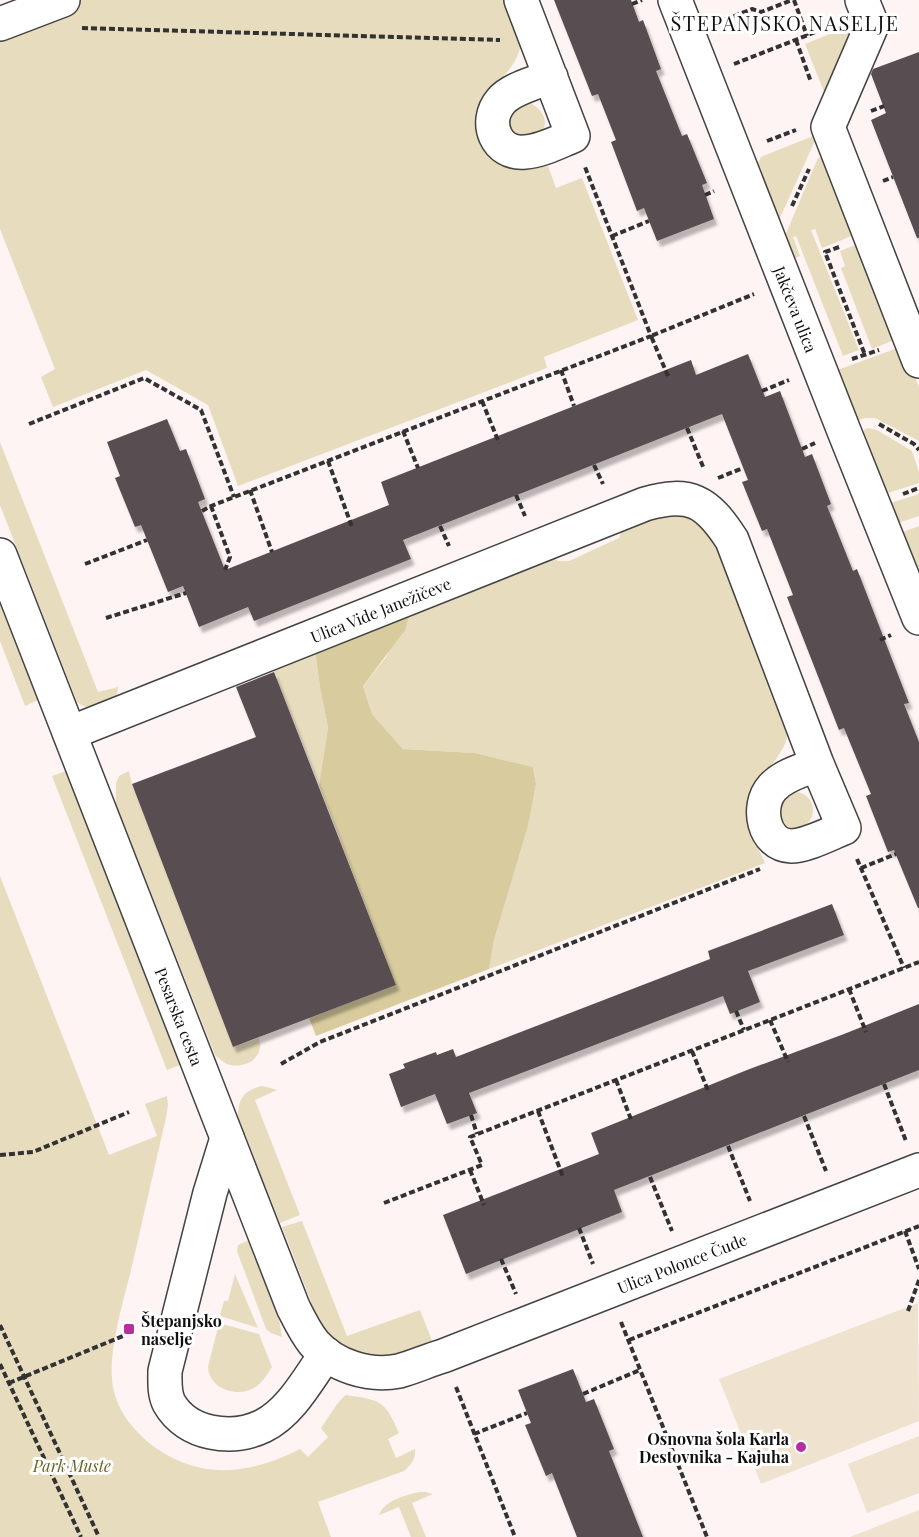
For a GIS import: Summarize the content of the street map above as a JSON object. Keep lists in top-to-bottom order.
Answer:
{
  "streets": {
    "street": [
      "Jakčeva ulica",
      "Ulica Vide Janežičeve",
      "Pesarska cesta",
      "Ulica Polonce Čude"
    ]
  },
  "crossings": [
    ["Ulica Vide Janežičeve", "Pesarska cesta"],
    ["Pesarska cesta", "Ulica Polonce Čude"]
  ],
  "districts": ["ŠTEPANJSKO NASELJE"],
  "parks": ["Park Muste"],
  "places": {
    "transit": ["Štepanjsko naselje"],
    "other": ["Osnovna šola Karla Destovnika - Kajuha"]
  }
}
